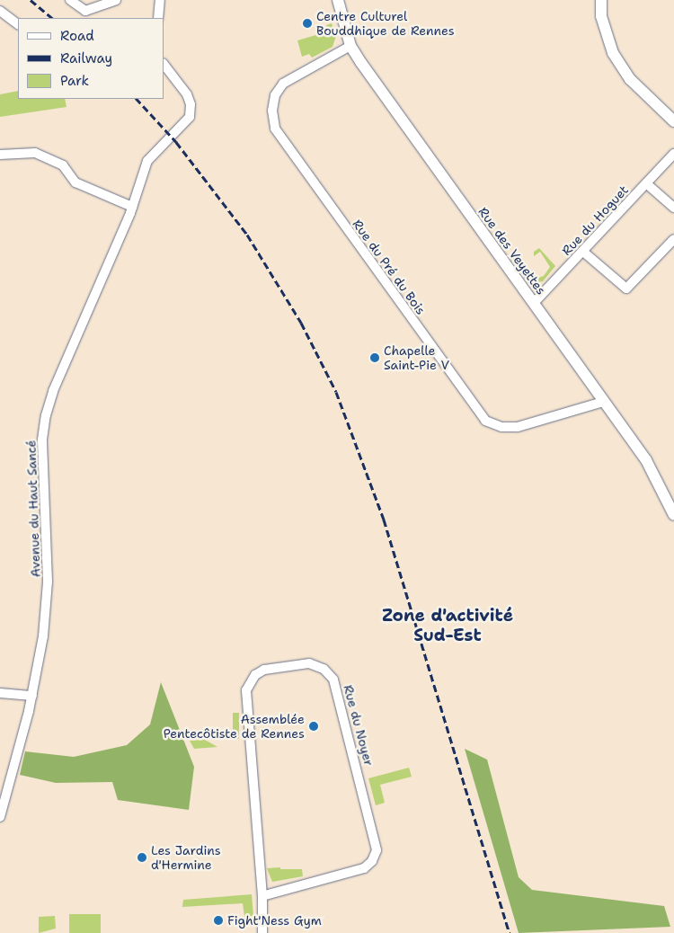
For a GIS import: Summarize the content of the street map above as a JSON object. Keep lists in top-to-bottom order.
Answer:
{
  "streets": {
    "street": [
      "Rue du Hoguet",
      "Rue des Veyettes",
      "Rue du Pré du Bois",
      "Avenue du Haut Sancé",
      "Rue du Noyer"
    ]
  },
  "crossings": [
    ["Rue du Hoguet", "Rue des Veyettes"],
    ["Rue des Veyettes", "Rue du Pré du Bois"]
  ],
  "districts": ["Zone d'activité Sud-Est"],
  "places": [
    "Centre Culturel Bouddhique de Rennes",
    "Chapelle Saint-Pie V",
    "Assemblée Pentecôtiste de Rennes",
    "Les Jardins d'Hermine",
    "Fight'Ness Gym"
  ],
  "legend": ["Road", "Railway", "Park"]
}
